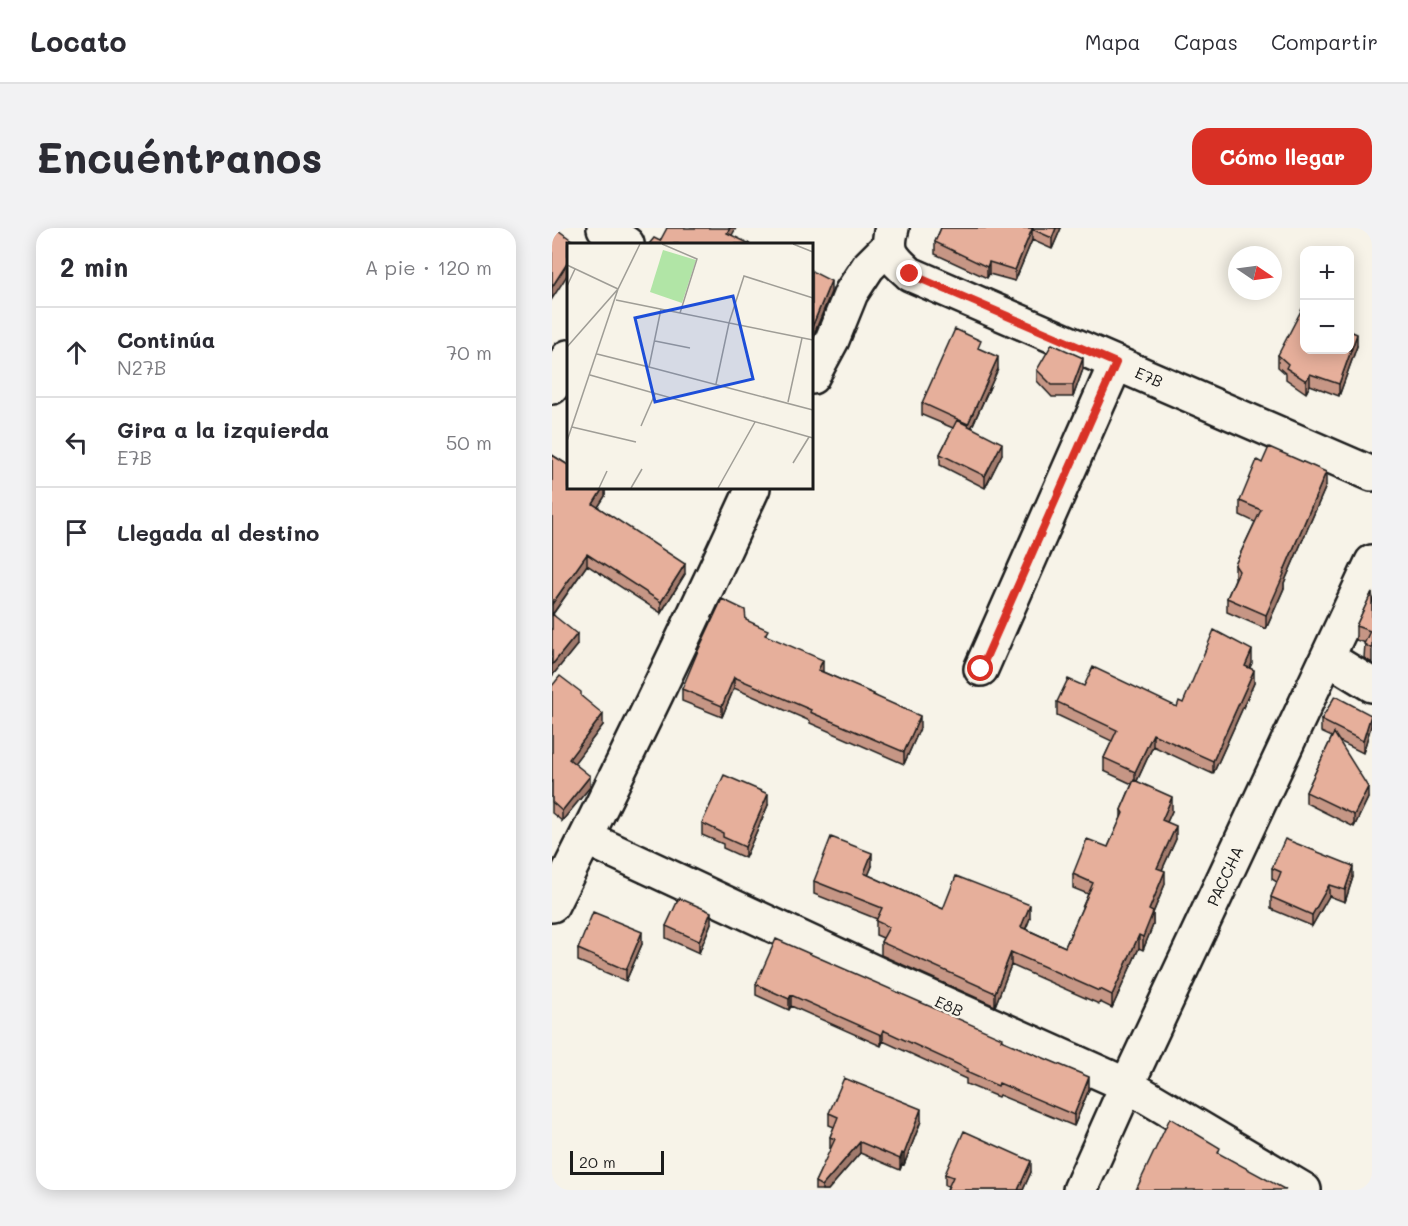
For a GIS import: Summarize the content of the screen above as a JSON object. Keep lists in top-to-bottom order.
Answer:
{
  "streets": {
    "street": ["E7B", "PACCHA", "E8B"]
  },
  "crossings": [
    ["PACCHA", "E8B"]
  ],
  "scale_bar": "20 m",
  "north": "right",
  "page": {
    "header": "Locato",
    "nav": ["Mapa", "Capas", "Compartir"],
    "buttons": "Cómo llegar",
    "title": "Encuéntranos",
    "heading": ["2 min", "A pie · 120 m"],
    "map_buttons": ["+", "−"],
    "list": [
      ["Continúa", "N27B", "70 m"],
      ["Gira a la izquierda", "E7B", "50 m"],
      "Llegada al destino"
    ],
    "scale": "20 m"
  }
}
